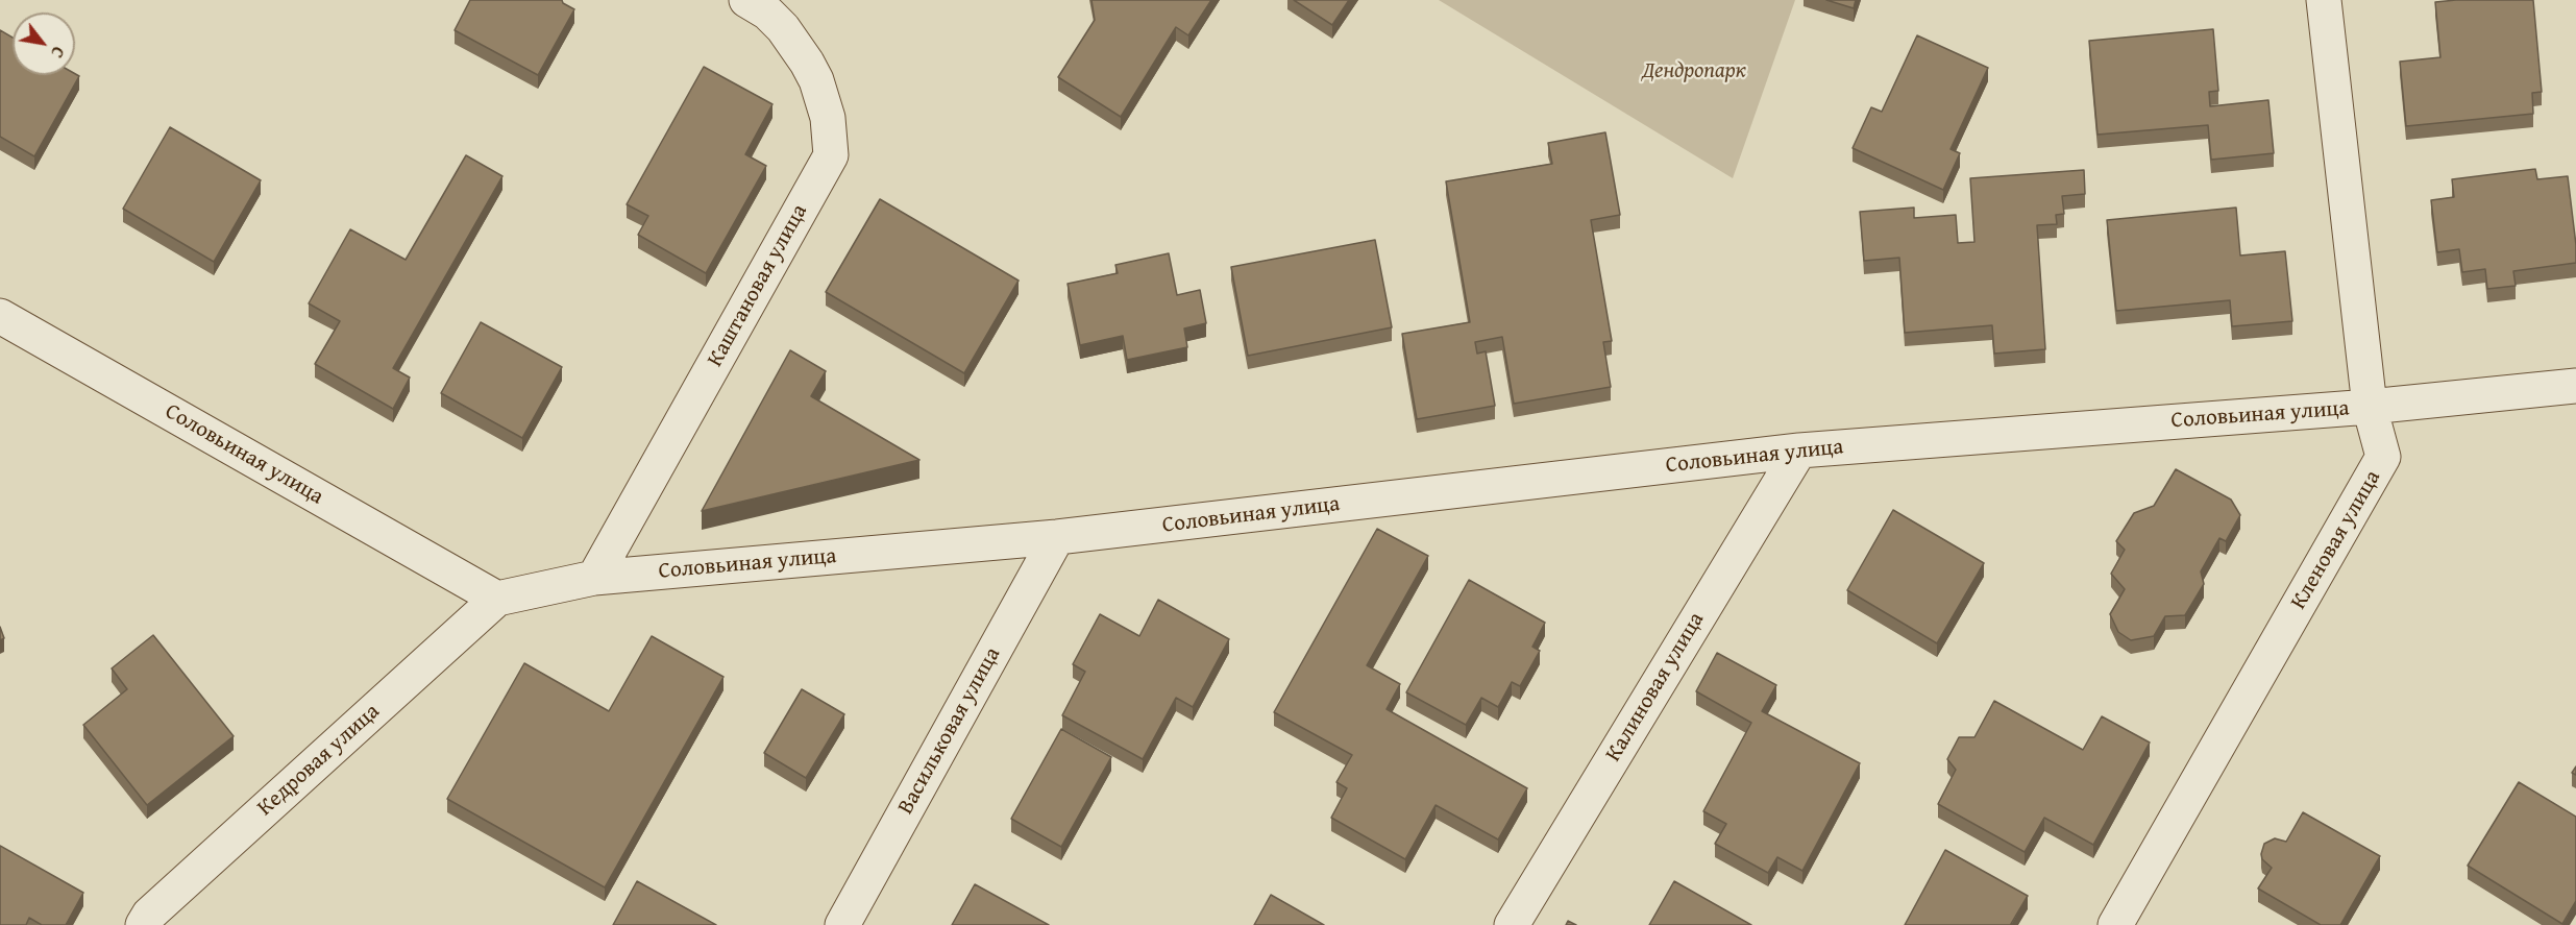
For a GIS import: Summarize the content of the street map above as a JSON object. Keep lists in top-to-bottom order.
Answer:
{
  "streets": {
    "street": [
      "Каштановая улица",
      "Соловьиная улица",
      "Кленовая улица",
      "Калиновая улица",
      "Васильковая улица",
      "Кедровая улица"
    ]
  },
  "crossings": [
    ["Каштановая улица", "Соловьиная улица"],
    ["Соловьиная улица", "Кленовая улица"],
    ["Соловьиная улица", "Калиновая улица"],
    ["Соловьиная улица", "Васильковая улица"],
    ["Соловьиная улица", "Кедровая улица"]
  ],
  "parks": ["Дендропарк"],
  "north": "bottom right"
}
